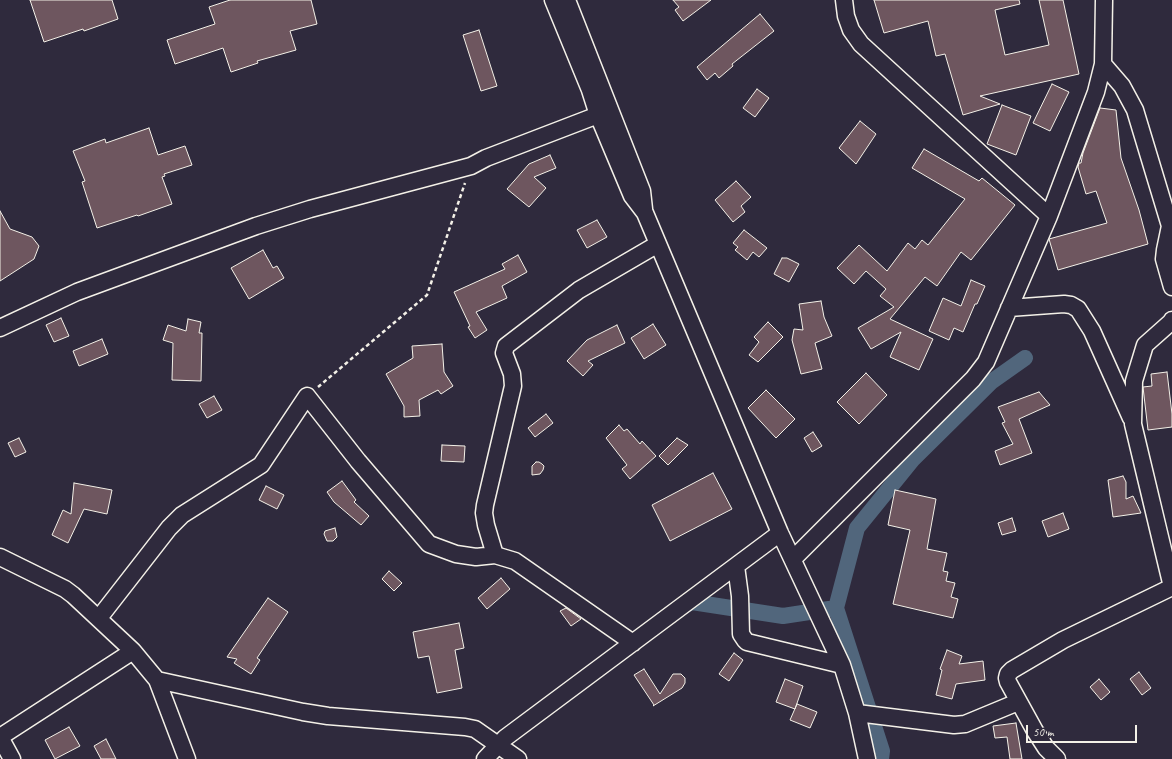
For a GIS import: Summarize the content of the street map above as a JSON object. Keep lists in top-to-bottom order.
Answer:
{
  "scale_bar": "50 m"
}
